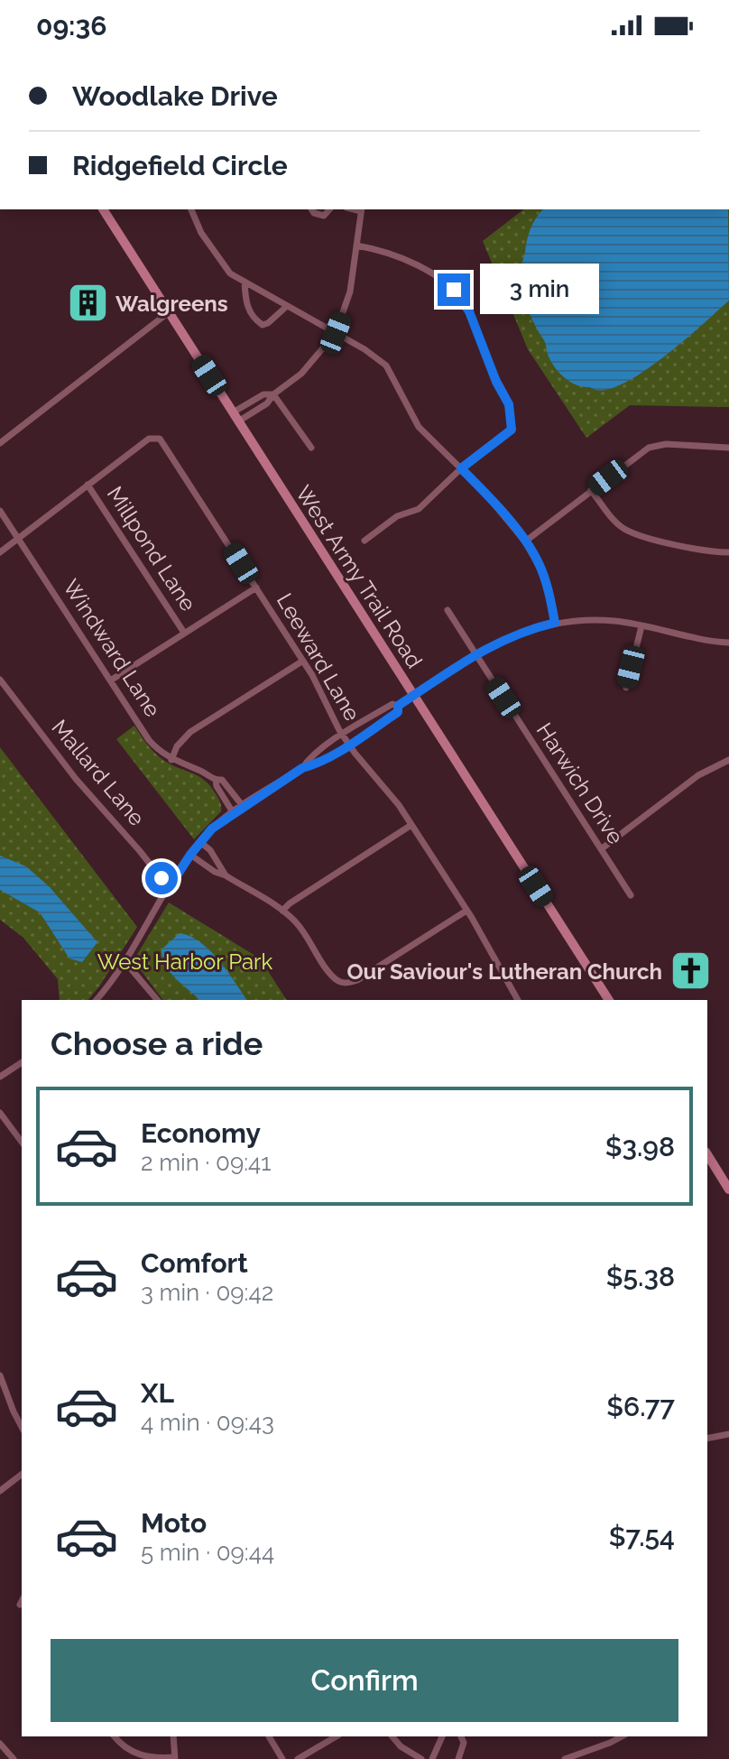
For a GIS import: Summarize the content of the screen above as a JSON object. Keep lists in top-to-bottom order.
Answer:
{
  "streets": {
    "main road": ["West Army Trail Road"],
    "street": [
      "Millpond Lane",
      "Windward Lane",
      "Leeward Lane",
      "Mallard Lane",
      "Harwich Drive"
    ]
  },
  "crossings": [
    ["Millpond Lane", "Leeward Lane"],
    ["Windward Lane", "Leeward Lane"]
  ],
  "parks": ["West Harbor Park"],
  "places": {
    "building": ["Walgreens"],
    "church": ["Our Saviour's Lutheran Church"]
  },
  "page": {
    "status": "09:36",
    "banner": ["Woodlake Drive", "Ridgefield Circle"],
    "bubble": "3 min",
    "heading": "Choose a ride",
    "list": [
      {
        "name": "Economy",
        "note": "2 min · 09:41",
        "value": "$3.98"
      },
      {
        "name": "Comfort",
        "note": "3 min · 09:42",
        "value": "$5.38"
      },
      {
        "name": "XL",
        "note": "4 min · 09:43",
        "value": "$6.77"
      },
      {
        "name": "Moto",
        "note": "5 min · 09:44",
        "value": "$7.54"
      }
    ],
    "buttons": "Confirm"
  }
}
